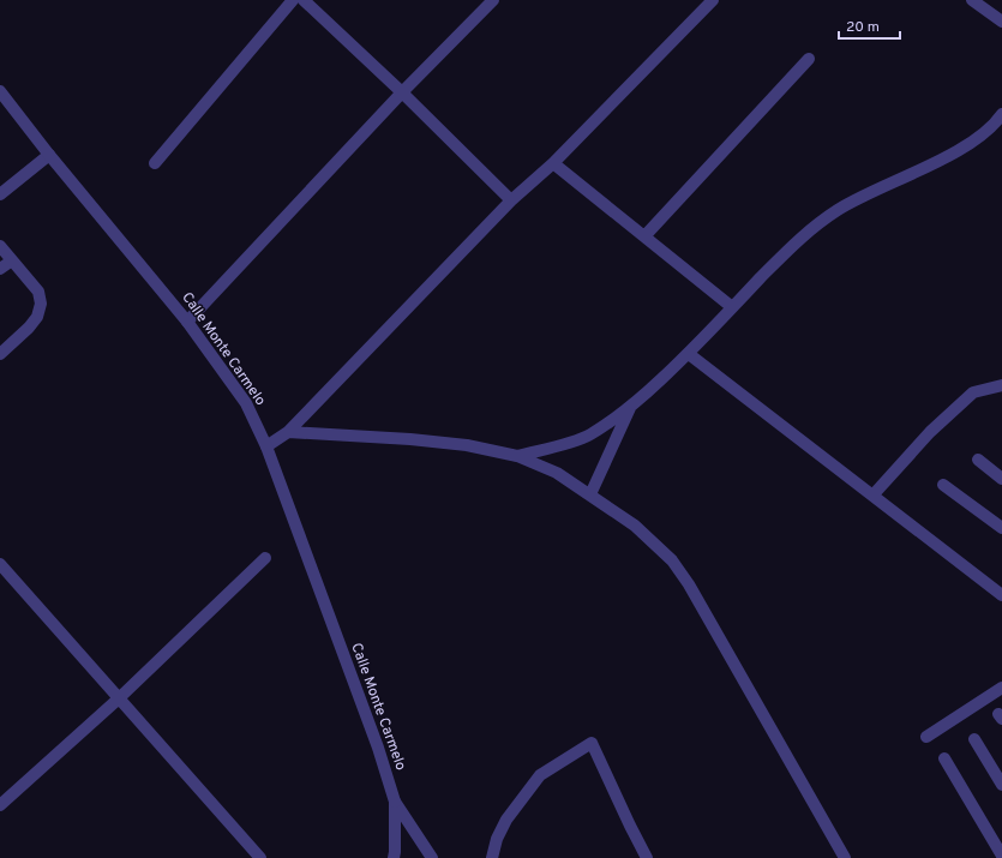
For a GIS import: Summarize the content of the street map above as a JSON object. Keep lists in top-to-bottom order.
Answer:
{
  "streets": {
    "street": ["Calle Monte Carmelo"]
  },
  "scale_bar": "20 m"
}
